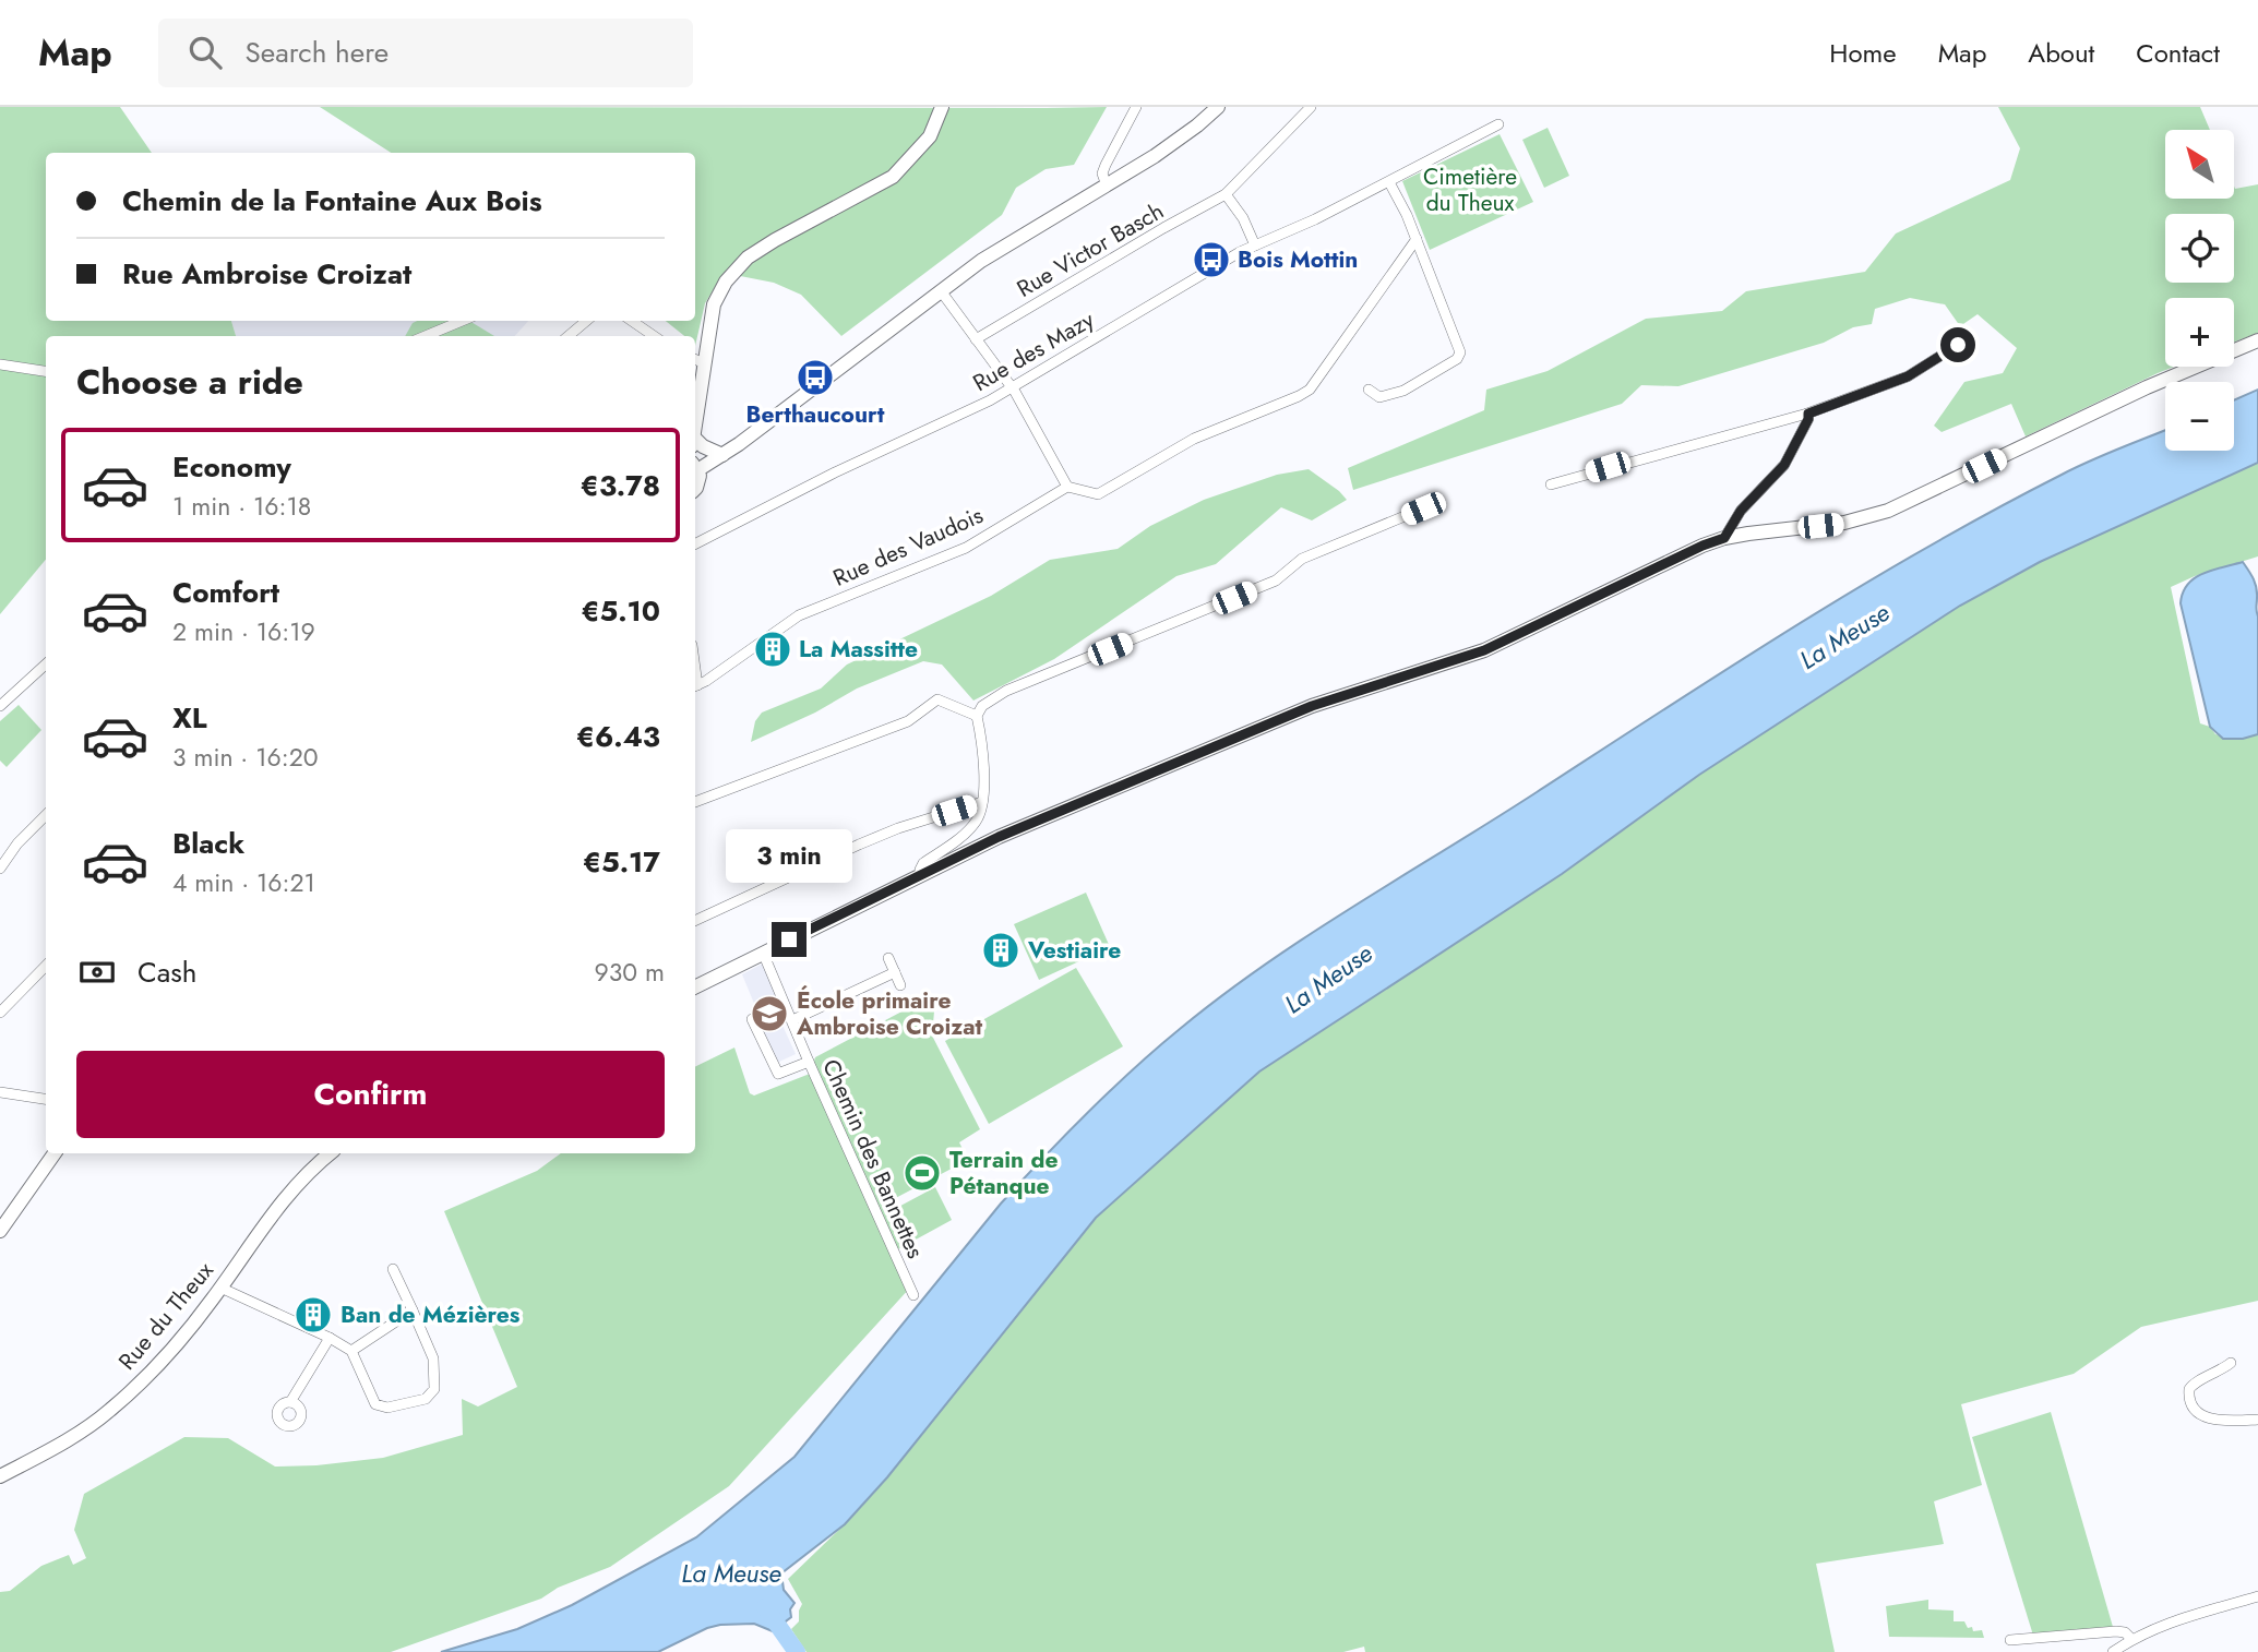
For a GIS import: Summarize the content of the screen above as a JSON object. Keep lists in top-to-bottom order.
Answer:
{
  "streets": {
    "main road": ["Rue du Theux"],
    "street": [
      "Rue Victor Basch",
      "Rue des Mazy",
      "Rue des Vaudois",
      "Chemin des Bannettes"
    ]
  },
  "water": ["La Meuse"],
  "parks": ["Cimetière du Theux"],
  "places": {
    "bus stop": ["Bois Mottin", "Berthaucourt"],
    "building": ["La Massitte", "Vestiaire", "Ban de Mézières"],
    "school or university": ["École primaire Ambroise Croizat"],
    "sports": ["Terrain de Pétanque"]
  },
  "north": "top left",
  "page": {
    "header": "Map",
    "search": "Search here",
    "nav": [
      "Home",
      "Map",
      "About",
      "Contact"
    ],
    "map_buttons": ["+", "−"],
    "banner": ["Chemin de la Fontaine Aux Bois", "Rue Ambroise Croizat"],
    "heading": "Choose a ride",
    "list": [
      {
        "name": "Economy",
        "note": "1 min · 16:18",
        "value": "€3.78"
      },
      {
        "name": "Comfort",
        "note": "2 min · 16:19",
        "value": "€5.10"
      },
      {
        "name": "XL",
        "note": "3 min · 16:20",
        "value": "€6.43"
      },
      {
        "name": "Black",
        "note": "4 min · 16:21",
        "value": "€5.17"
      }
    ],
    "bubble": "3 min",
    "pay": ["Cash", "930 m"],
    "buttons": "Confirm"
  }
}
